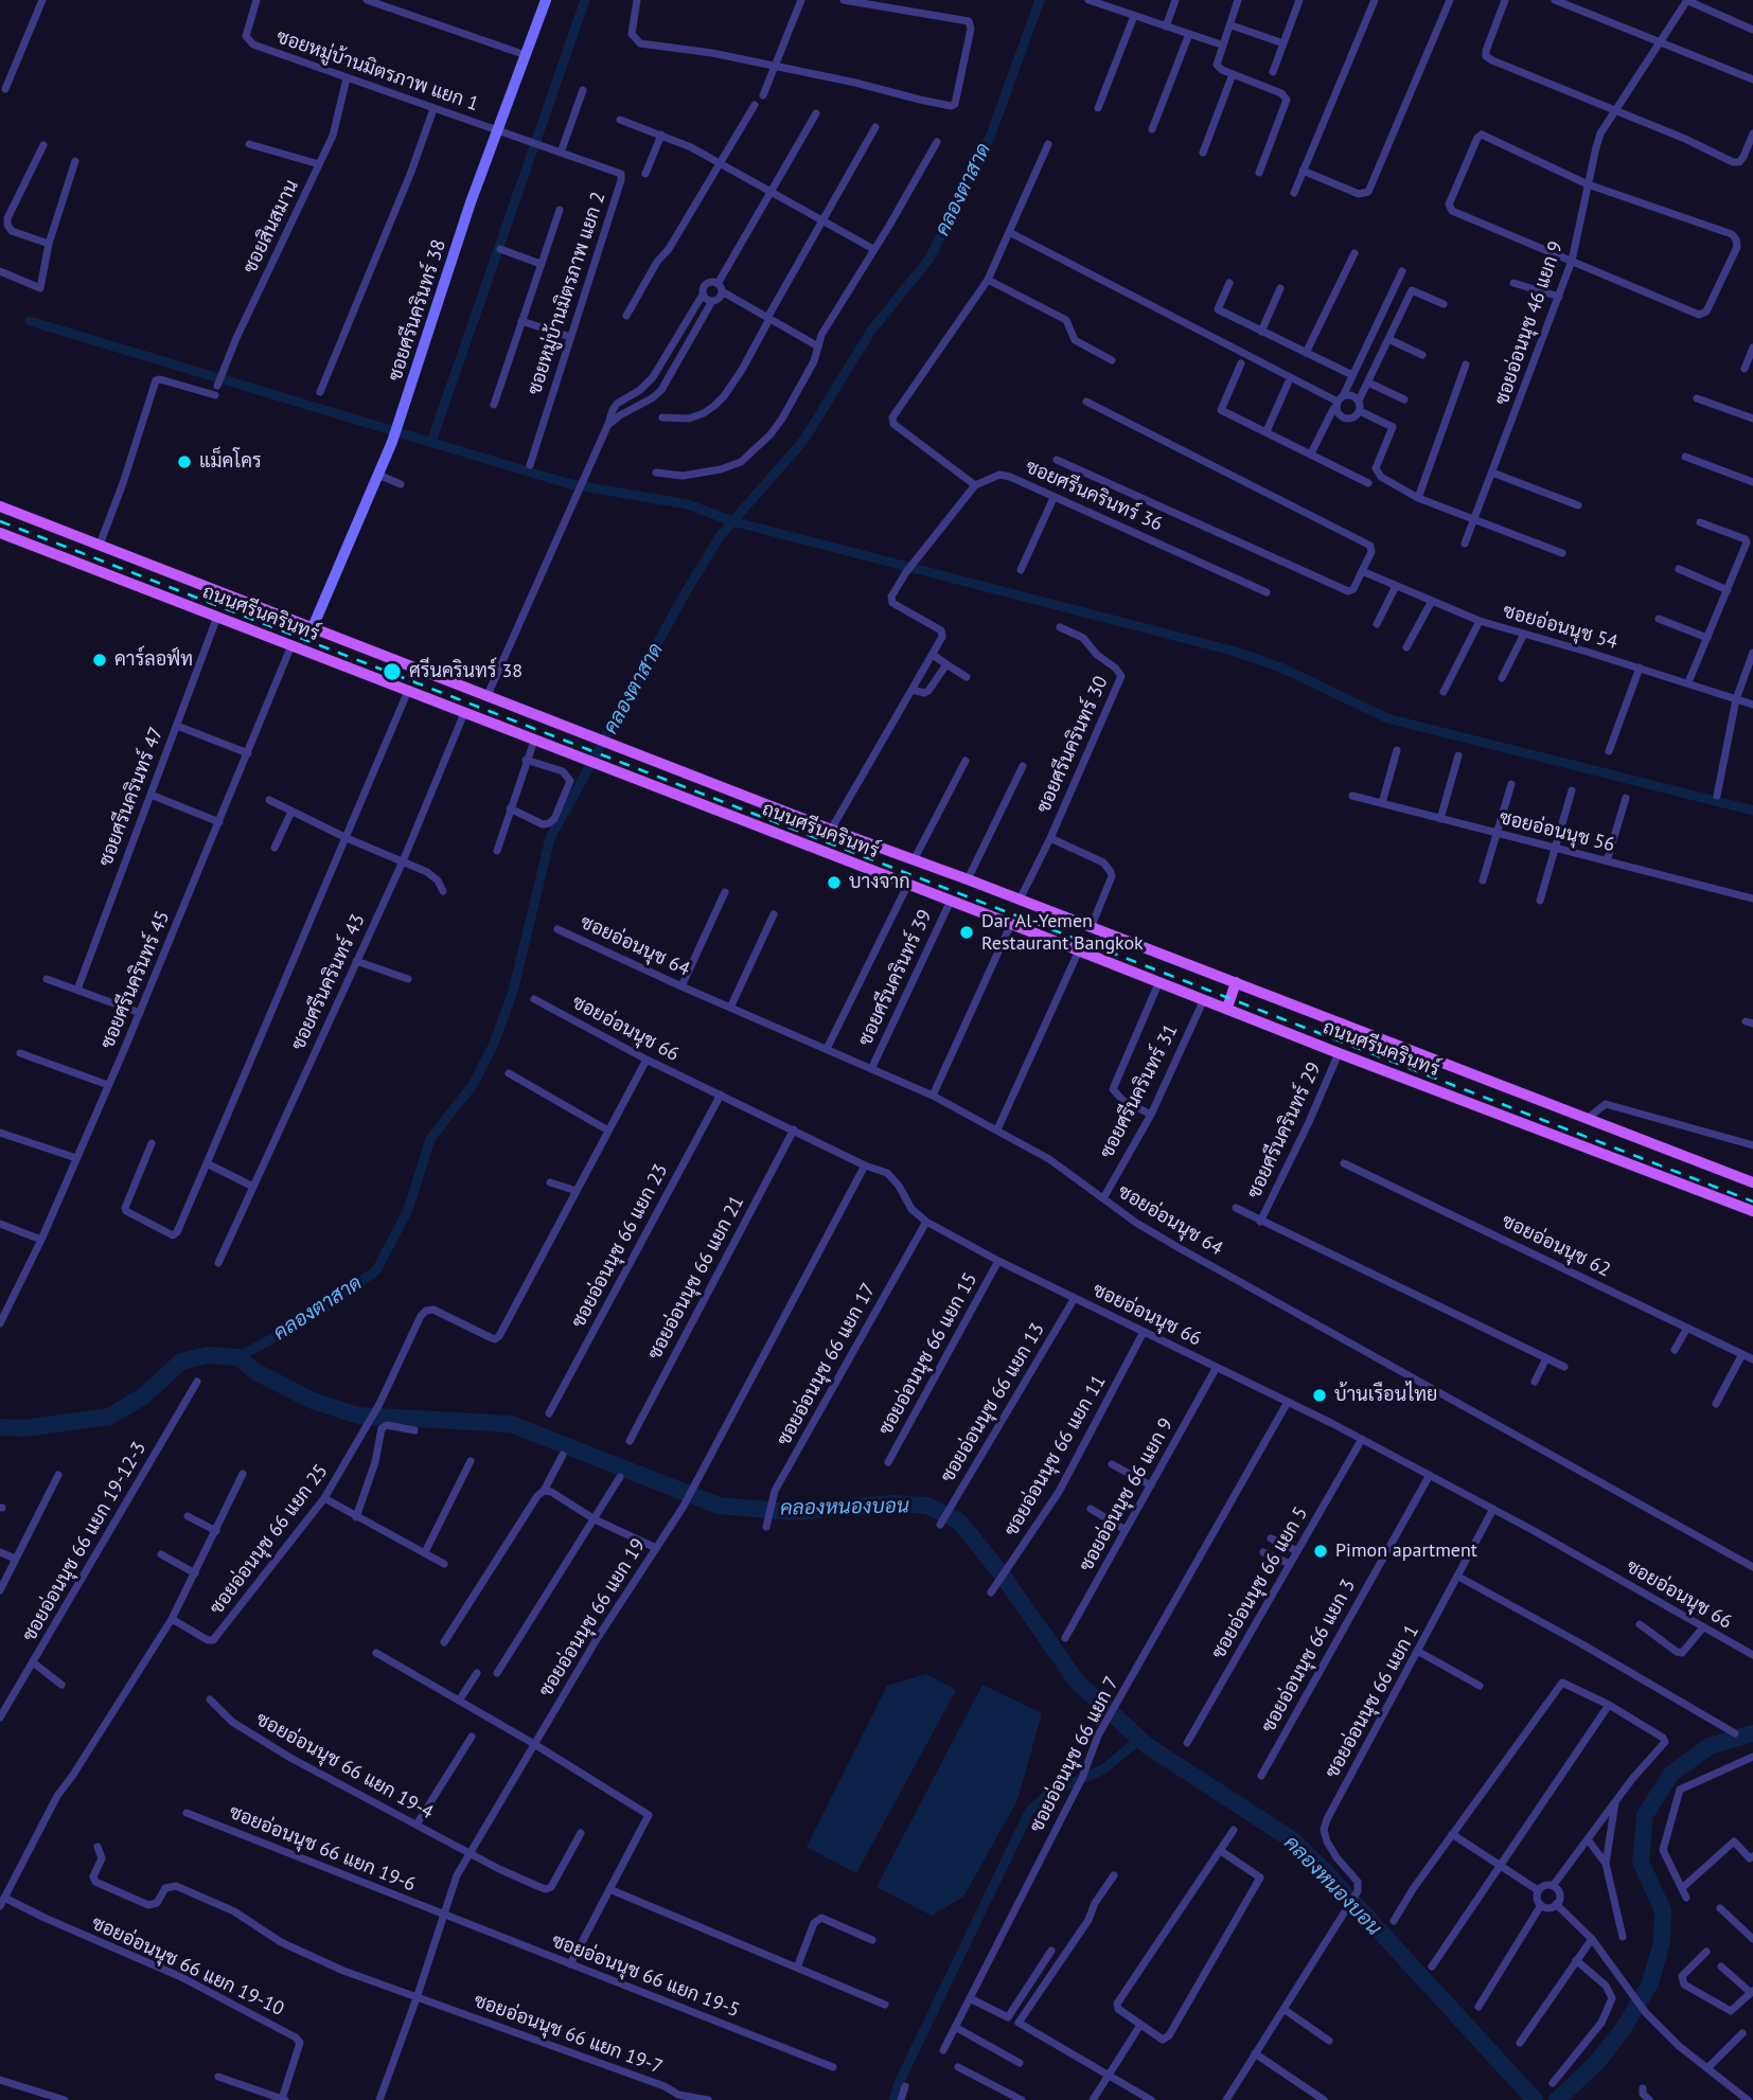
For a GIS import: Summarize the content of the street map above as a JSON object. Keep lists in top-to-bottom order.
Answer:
{
  "streets": {
    "main road": ["ถนนศรีนครินทร์"],
    "street": [
      "ซอยหมู่บ้านมิตรภาพ แยก 1",
      "ซอยสินสมาน",
      "ซอยหมู่บ้านมิตรภาพ แยก 2",
      "ซอยศรีนครินทร์ 38",
      "ซอยอ่อนนุช 46 แยก 9",
      "ซอยศรีนครินทร์ 36",
      "ซอยอ่อนนุช 54",
      "ซอยศรีนครินทร์ 30",
      "ซอยศรีนครินทร์ 47",
      "ซอยอ่อนนุช 56",
      "ซอยอ่อนนุช 64",
      "ซอยศรีนครินทร์ 39",
      "ซอยศรีนครินทร์ 45",
      "ซอยศรีนครินทร์ 43",
      "ซอยอ่อนนุช 66",
      "ซอยศรีนครินทร์ 31",
      "ซอยศรีนครินทร์ 29",
      "ซอยอ่อนนุช 66 แยก 23",
      "ซอยอ่อนนุช 62",
      "ซอยอ่อนนุช 66 แยก 21",
      "ซอยอ่อนนุช 66 แยก 15",
      "ซอยอ่อนนุช 66 แยก 17",
      "ซอยอ่อนนุช 66 แยก 13",
      "ซอยอ่อนนุช 66 แยก 11",
      "ซอยอ่อนนุช 66 แยก 9",
      "ซอยอ่อนนุช 66 แยก 25",
      "ซอยอ่อนนุช 66 แยก 19-12-3",
      "ซอยอ่อนนุช 66 แยก 5",
      "ซอยอ่อนนุช 66 แยก 19",
      "ซอยอ่อนนุช 66 แยก 3",
      "ซอยอ่อนนุช 66 แยก 1",
      "ซอยอ่อนนุช 66 แยก 7",
      "ซอยอ่อนนุช 66 แยก 19-4",
      "ซอยอ่อนนุช 66 แยก 19-6",
      "ซอยอ่อนนุช 66 แยก 19-10",
      "ซอยอ่อนนุช 66 แยก 19-5",
      "ซอยอ่อนนุช 66 แยก 19-7"
    ]
  },
  "crossings": [
    ["ซอยหมู่บ้านมิตรภาพ แยก 1", "ซอยสินสมาน"],
    ["ซอยหมู่บ้านมิตรภาพ แยก 1", "ซอยหมู่บ้านมิตรภาพ แยก 2"],
    ["ซอยหมู่บ้านมิตรภาพ แยก 1", "ซอยศรีนครินทร์ 38"],
    ["ซอยหมู่บ้านมิตรภาพ แยก 2", "ซอยศรีนครินทร์ 38"],
    ["ซอยศรีนครินทร์ 38", "ถนนศรีนครินทร์"],
    ["ถนนศรีนครินทร์", "ซอยศรีนครินทร์ 30"],
    ["ถนนศรีนครินทร์", "ซอยศรีนครินทร์ 47"],
    ["ถนนศรีนครินทร์", "ซอยศรีนครินทร์ 39"],
    ["ถนนศรีนครินทร์", "ซอยศรีนครินทร์ 45"],
    ["ถนนศรีนครินทร์", "ซอยศรีนครินทร์ 43"],
    ["ถนนศรีนครินทร์", "ซอยศรีนครินทร์ 31"],
    ["ถนนศรีนครินทร์", "ซอยศรีนครินทร์ 29"],
    ["ซอยอ่อนนุช 64", "ซอยศรีนครินทร์ 39"],
    ["ซอยอ่อนนุช 64", "ซอยศรีนครินทร์ 31"],
    ["ซอยอ่อนนุช 66", "ซอยอ่อนนุช 66 แยก 23"],
    ["ซอยอ่อนนุช 66", "ซอยอ่อนนุช 66 แยก 21"],
    ["ซอยอ่อนนุช 66", "ซอยอ่อนนุช 66 แยก 15"],
    ["ซอยอ่อนนุช 66", "ซอยอ่อนนุช 66 แยก 17"],
    ["ซอยอ่อนนุช 66", "ซอยอ่อนนุช 66 แยก 13"],
    ["ซอยอ่อนนุช 66", "ซอยอ่อนนุช 66 แยก 11"],
    ["ซอยอ่อนนุช 66", "ซอยอ่อนนุช 66 แยก 9"],
    ["ซอยอ่อนนุช 66", "ซอยอ่อนนุช 66 แยก 25"],
    ["ซอยอ่อนนุช 66", "ซอยอ่อนนุช 66 แยก 5"],
    ["ซอยอ่อนนุช 66", "ซอยอ่อนนุช 66 แยก 19"],
    ["ซอยอ่อนนุช 66", "ซอยอ่อนนุช 66 แยก 3"],
    ["ซอยอ่อนนุช 66", "ซอยอ่อนนุช 66 แยก 1"],
    ["ซอยอ่อนนุช 66", "ซอยอ่อนนุช 66 แยก 7"],
    ["ซอยอ่อนนุช 66 แยก 19", "ซอยอ่อนนุช 66 แยก 19-4"],
    ["ซอยอ่อนนุช 66 แยก 19", "ซอยอ่อนนุช 66 แยก 19-6"],
    ["ซอยอ่อนนุช 66 แยก 19", "ซอยอ่อนนุช 66 แยก 19-5"],
    ["ซอยอ่อนนุช 66 แยก 19", "ซอยอ่อนนุช 66 แยก 19-7"],
    ["ซอยอ่อนนุช 66 แยก 19-6", "ซอยอ่อนนุช 66 แยก 19-5"]
  ],
  "water": ["คลองตาสาด", "คลองหนองบอน"],
  "places": [
    "แม็คโคร",
    "คาร์ลอฟ์ท",
    "ศรีนครินทร์ 38",
    "บางจาก",
    "Dar Al-Yemen Restaurant Bangkok",
    "บ้านเรือนไทย",
    "Pimon apartment"
  ]
}
